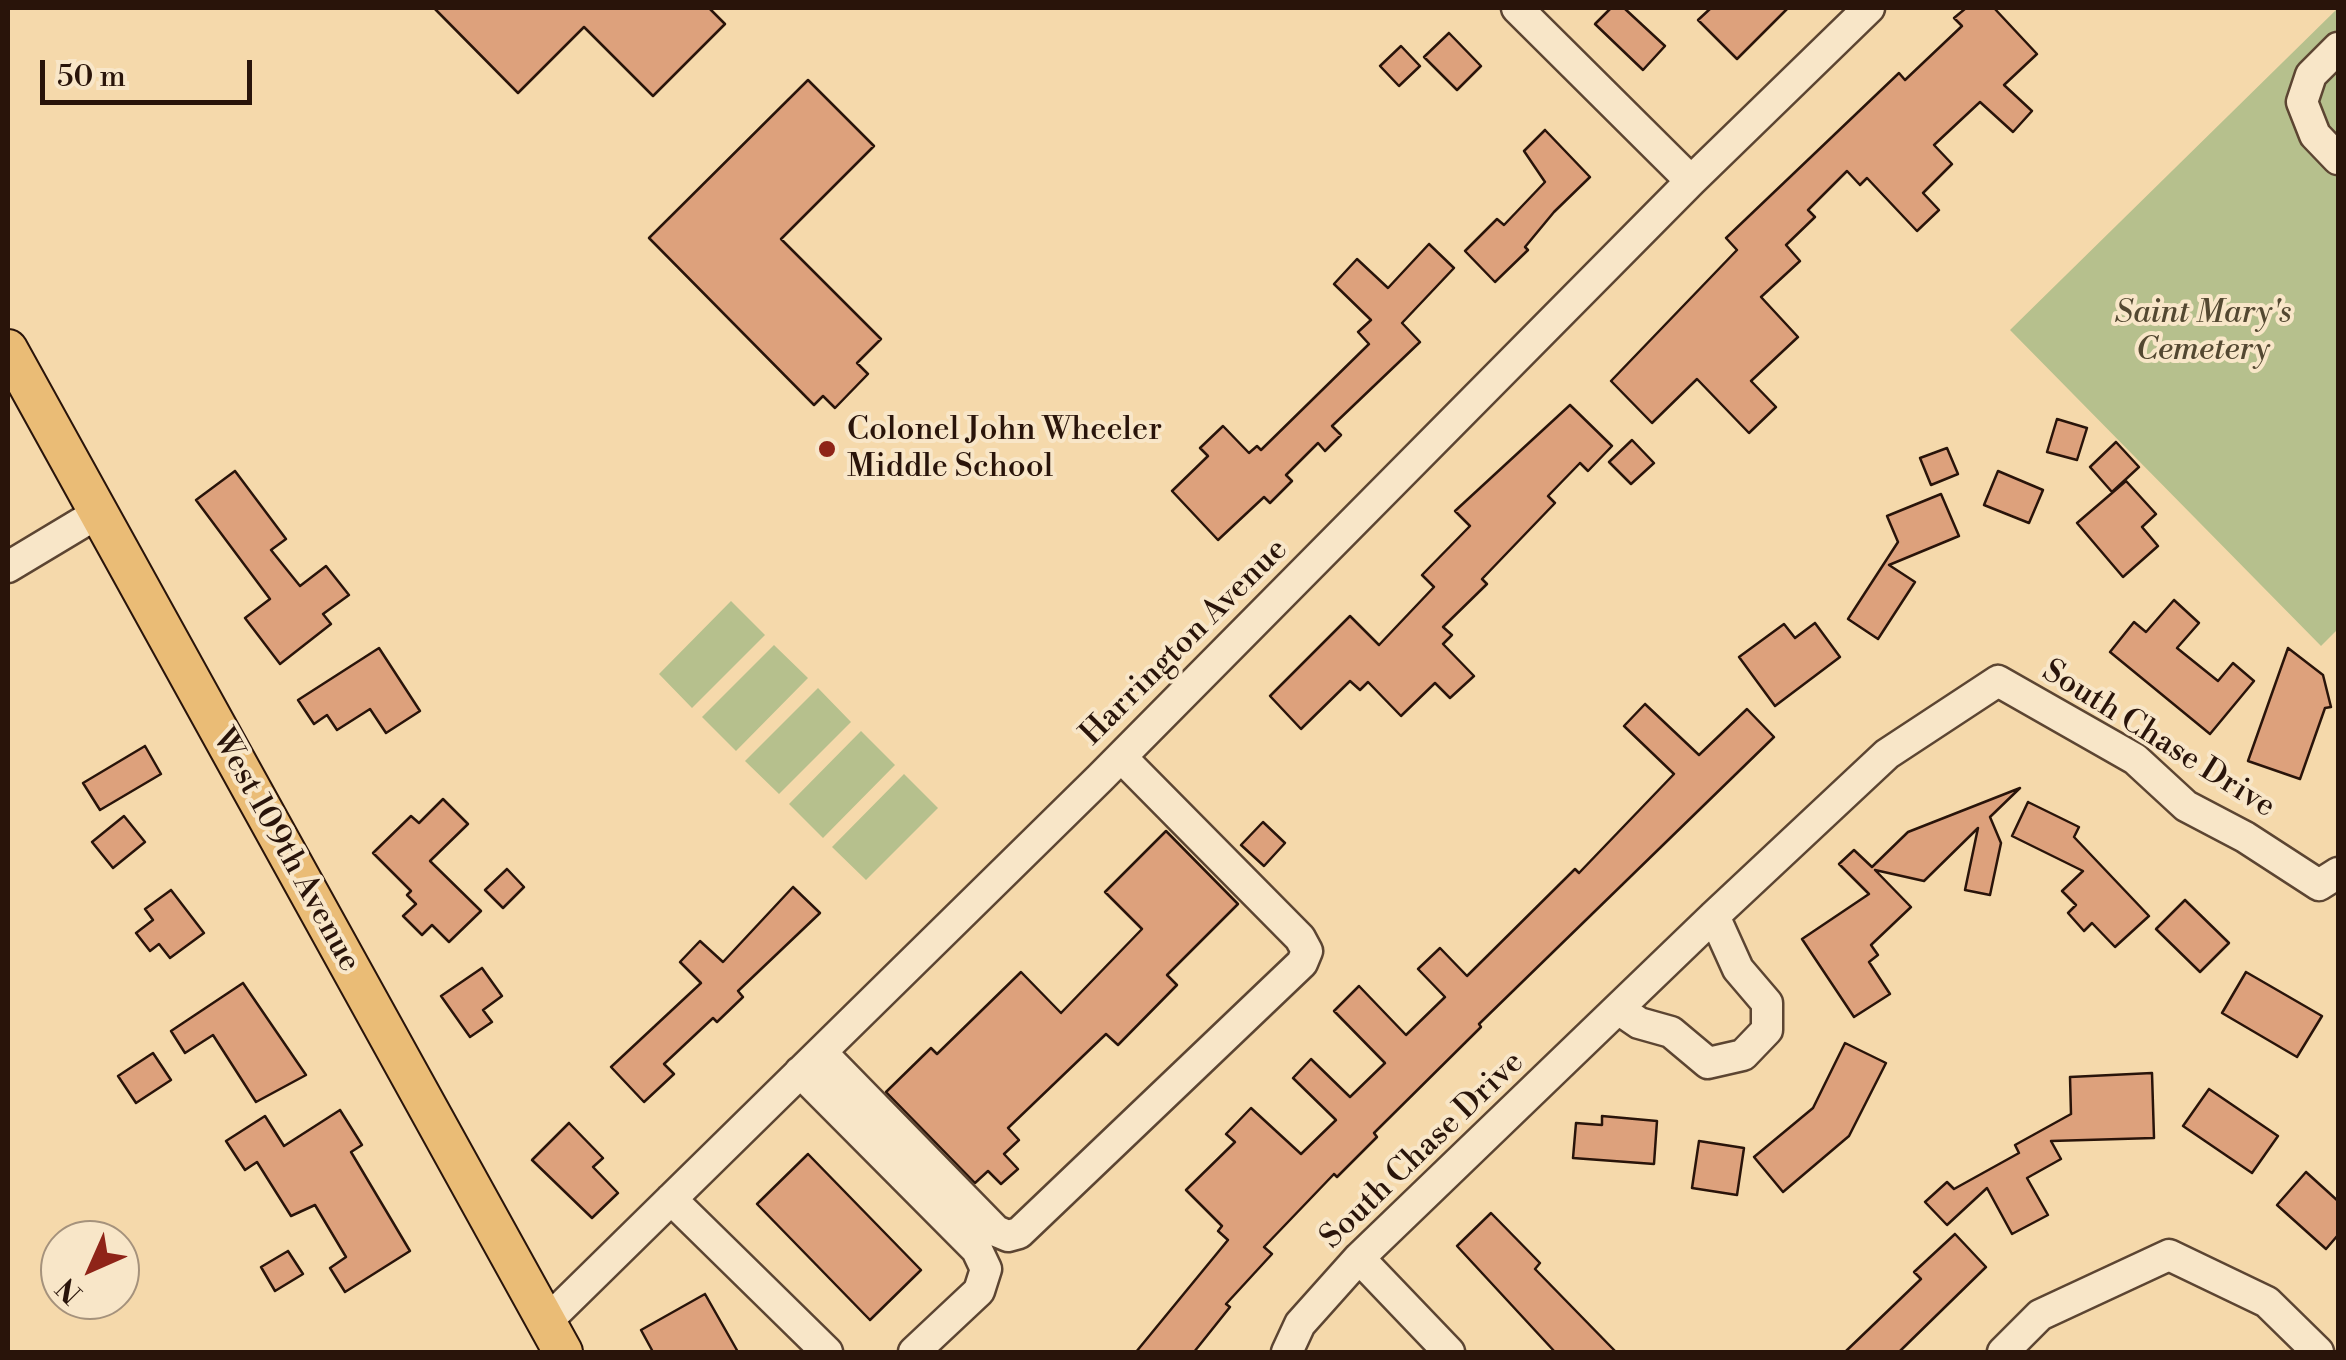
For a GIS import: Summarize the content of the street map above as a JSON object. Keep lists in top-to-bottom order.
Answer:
{
  "streets": {
    "main road": ["West 109th Avenue"],
    "street": ["Harrington Avenue", "South Chase Drive"]
  },
  "crossings": [
    ["Harrington Avenue", "West 109th Avenue"]
  ],
  "parks": ["Saint Mary's Cemetery"],
  "places": ["Colonel John Wheeler Middle School"],
  "scale_bar": "50 m",
  "north": "bottom left"
}
